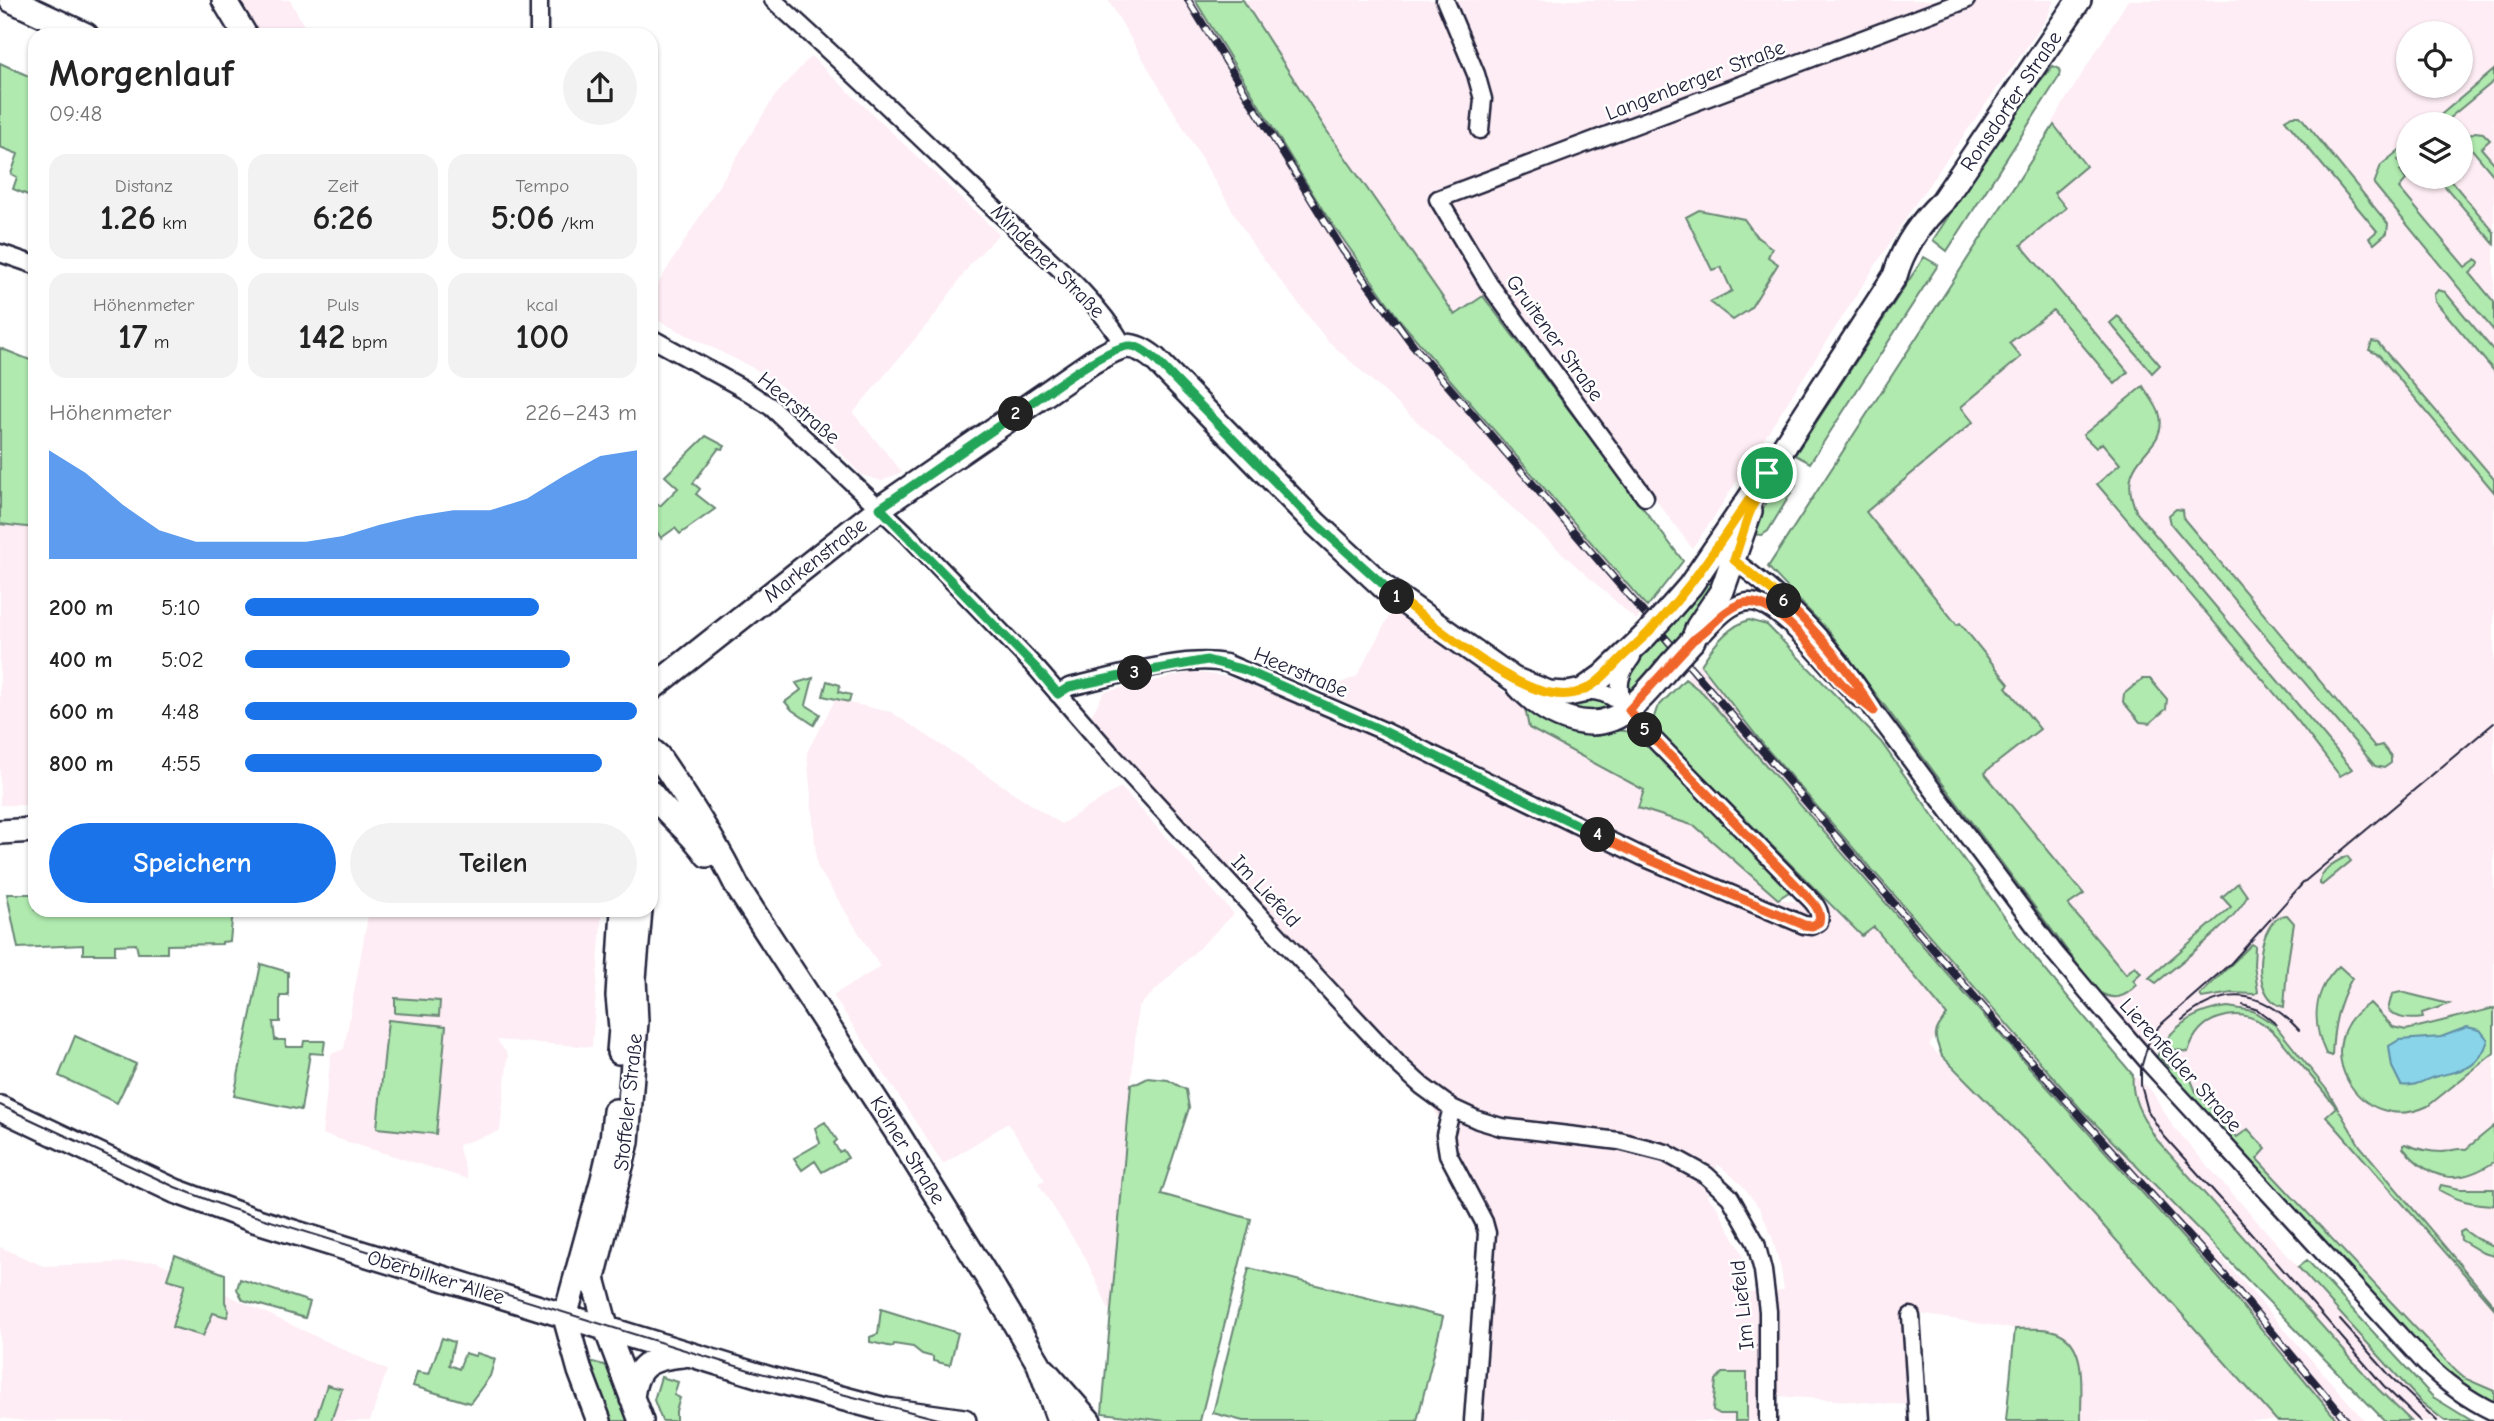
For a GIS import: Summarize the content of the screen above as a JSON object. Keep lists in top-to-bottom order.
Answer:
{
  "streets": {
    "main road": [
      "Ronsdorfer Straße",
      "Markenstraße",
      "Stoffeler Straße",
      "Kölner Straße",
      "Oberbilker Allee"
    ],
    "street": [
      "Langenberger Straße",
      "Mindener Straße",
      "Gruitener Straße",
      "Heerstraße",
      "Im Liefeld",
      "Lierenfelder Straße"
    ]
  },
  "crossings": [
    ["Langenberger Straße", "Gruitener Straße"],
    ["Ronsdorfer Straße", "Heerstraße"],
    ["Ronsdorfer Straße", "Lierenfelder Straße"],
    ["Mindener Straße", "Markenstraße"],
    ["Heerstraße", "Markenstraße"],
    ["Heerstraße", "Im Liefeld"],
    ["Stoffeler Straße", "Oberbilker Allee"]
  ],
  "page": {
    "heading": ["Morgenlauf", "09:48"],
    "stats": [
      ["Distanz", "1.26 km"],
      ["Zeit", "6:26"],
      ["Tempo", "5:06 /km"],
      ["Höhenmeter", "17 m"],
      ["Puls", "142 bpm"],
      ["kcal", "100"]
    ],
    "chart": ["Höhenmeter", "226–243 m"],
    "pins": [
      "2",
      "1",
      "6",
      "3",
      "5",
      "4"
    ],
    "list": [
      {
        "name": "200 m",
        "note": "5:10"
      },
      {
        "name": "400 m",
        "note": "5:02"
      },
      {
        "name": "600 m",
        "note": "4:48"
      },
      {
        "name": "800 m",
        "note": "4:55"
      }
    ],
    "buttons": ["Speichern", "Teilen"]
  }
}
